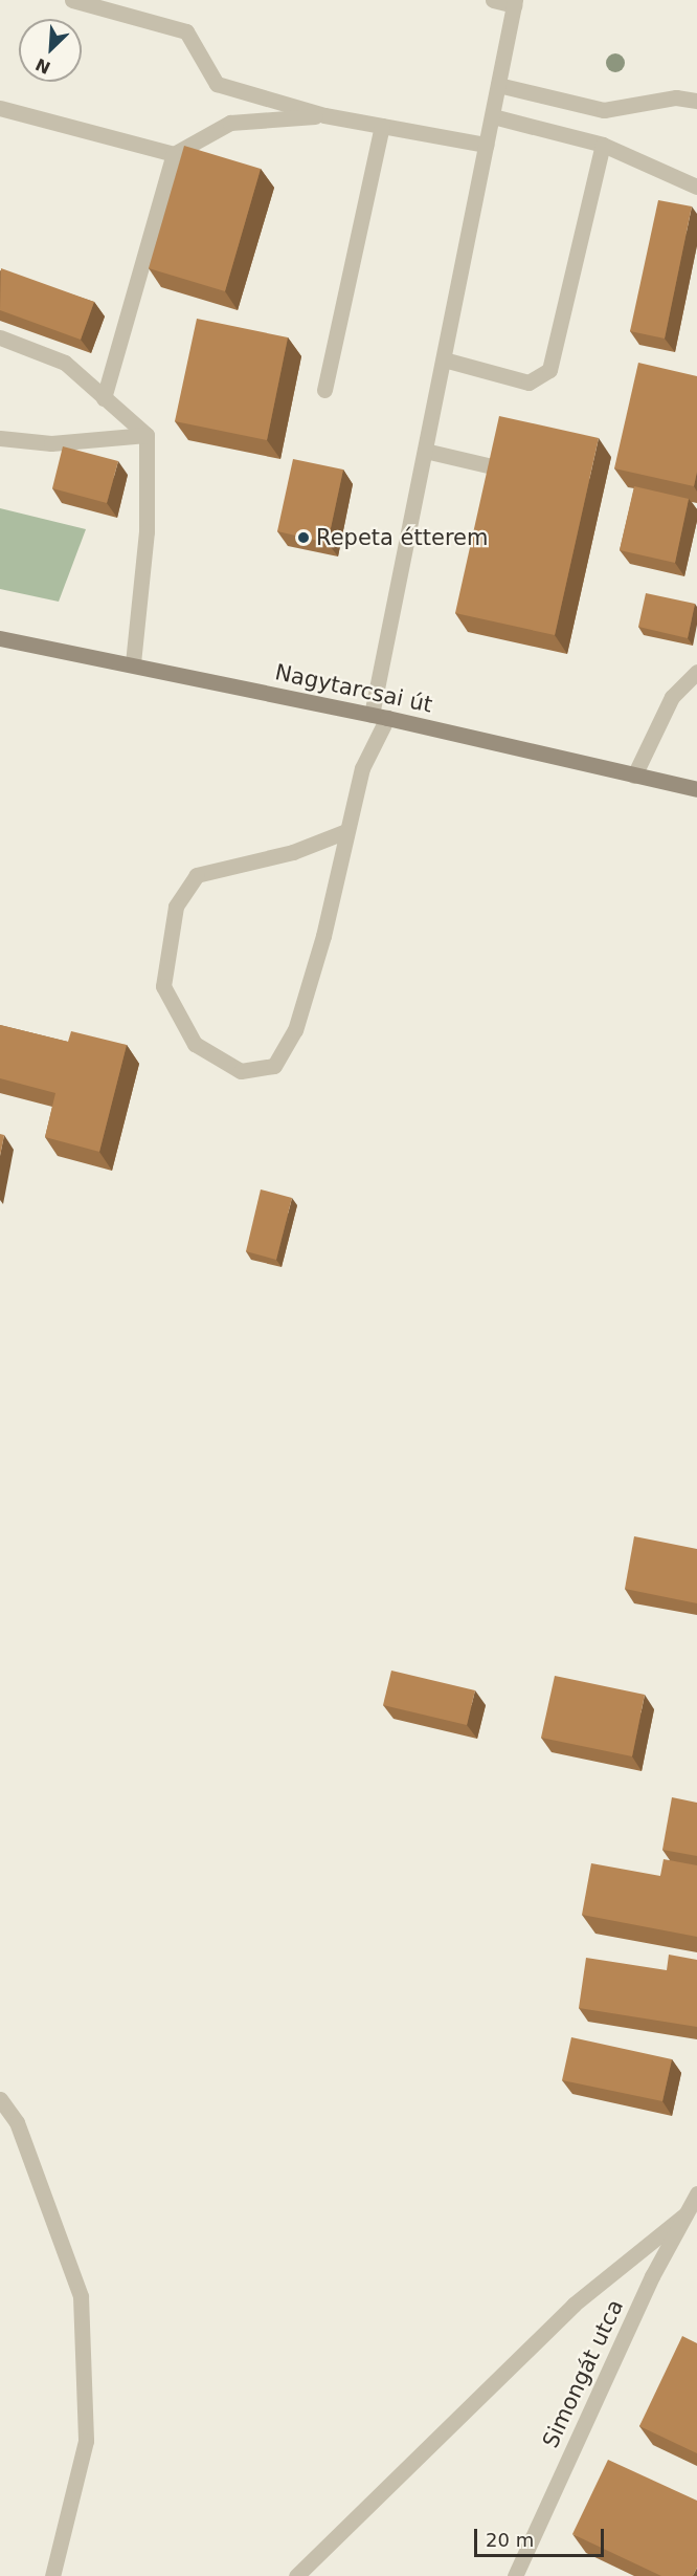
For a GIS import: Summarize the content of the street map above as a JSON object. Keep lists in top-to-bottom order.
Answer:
{
  "streets": {
    "main road": ["Nagytarcsai út"],
    "street": ["Simongát utca"]
  },
  "places": ["Repeta étterem"],
  "scale_bar": "20 m",
  "north": "bottom left"
}
